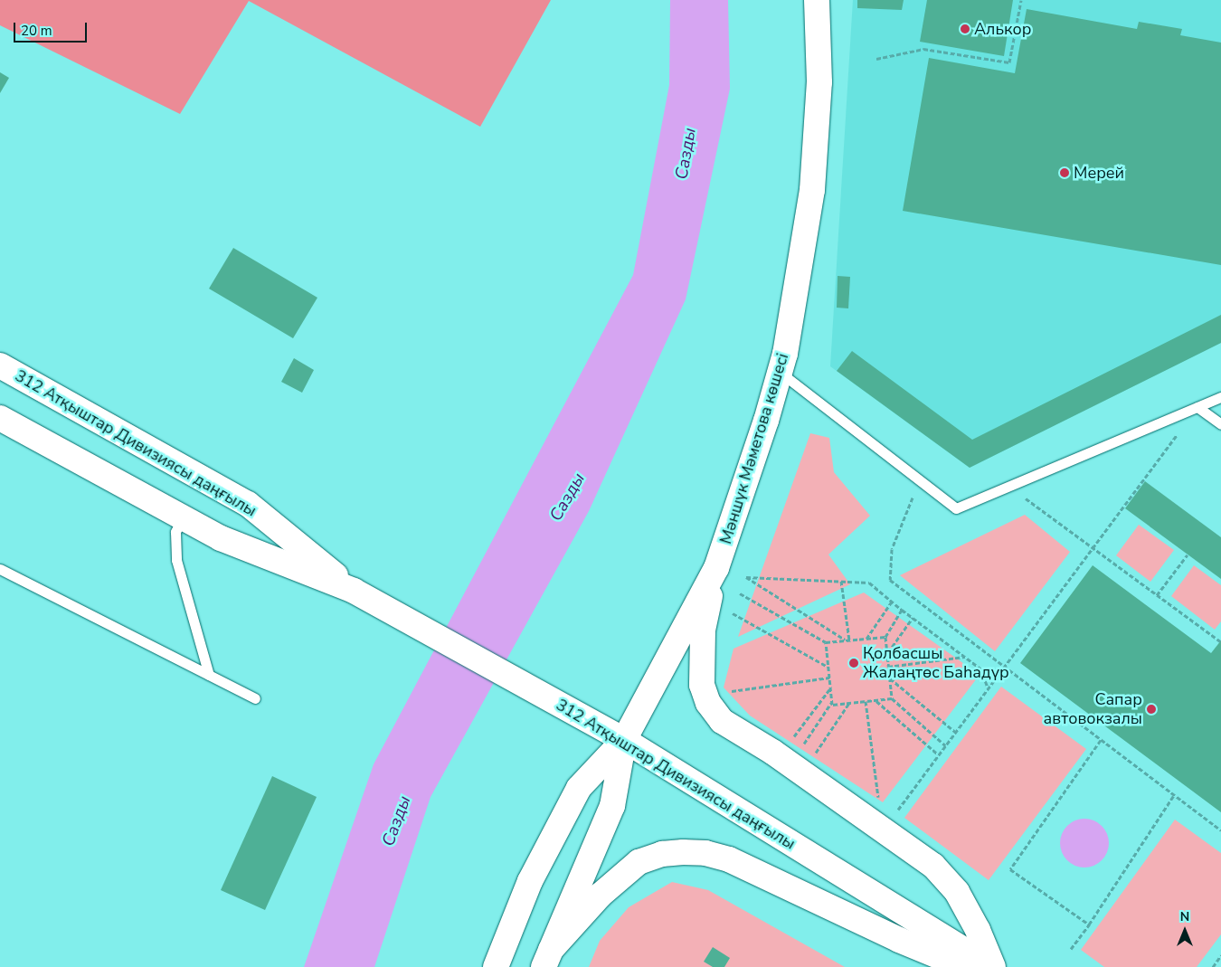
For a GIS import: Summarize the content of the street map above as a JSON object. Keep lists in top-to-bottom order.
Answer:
{
  "streets": {
    "main road": ["312 Атқыштар Дивизиясы даңғылы", "Мәншүк Мәметова көшесі"]
  },
  "crossings": [
    ["312 Атқыштар Дивизиясы даңғылы", "Мәншүк Мәметова көшесі"]
  ],
  "water": ["Сазды"],
  "places": [
    "Алькор",
    "Мерей",
    "Қолбасшы Жалаңтөс Баһадүр",
    "Сапар автовокзалы"
  ],
  "scale_bar": "20 m",
  "north": "top"
}
